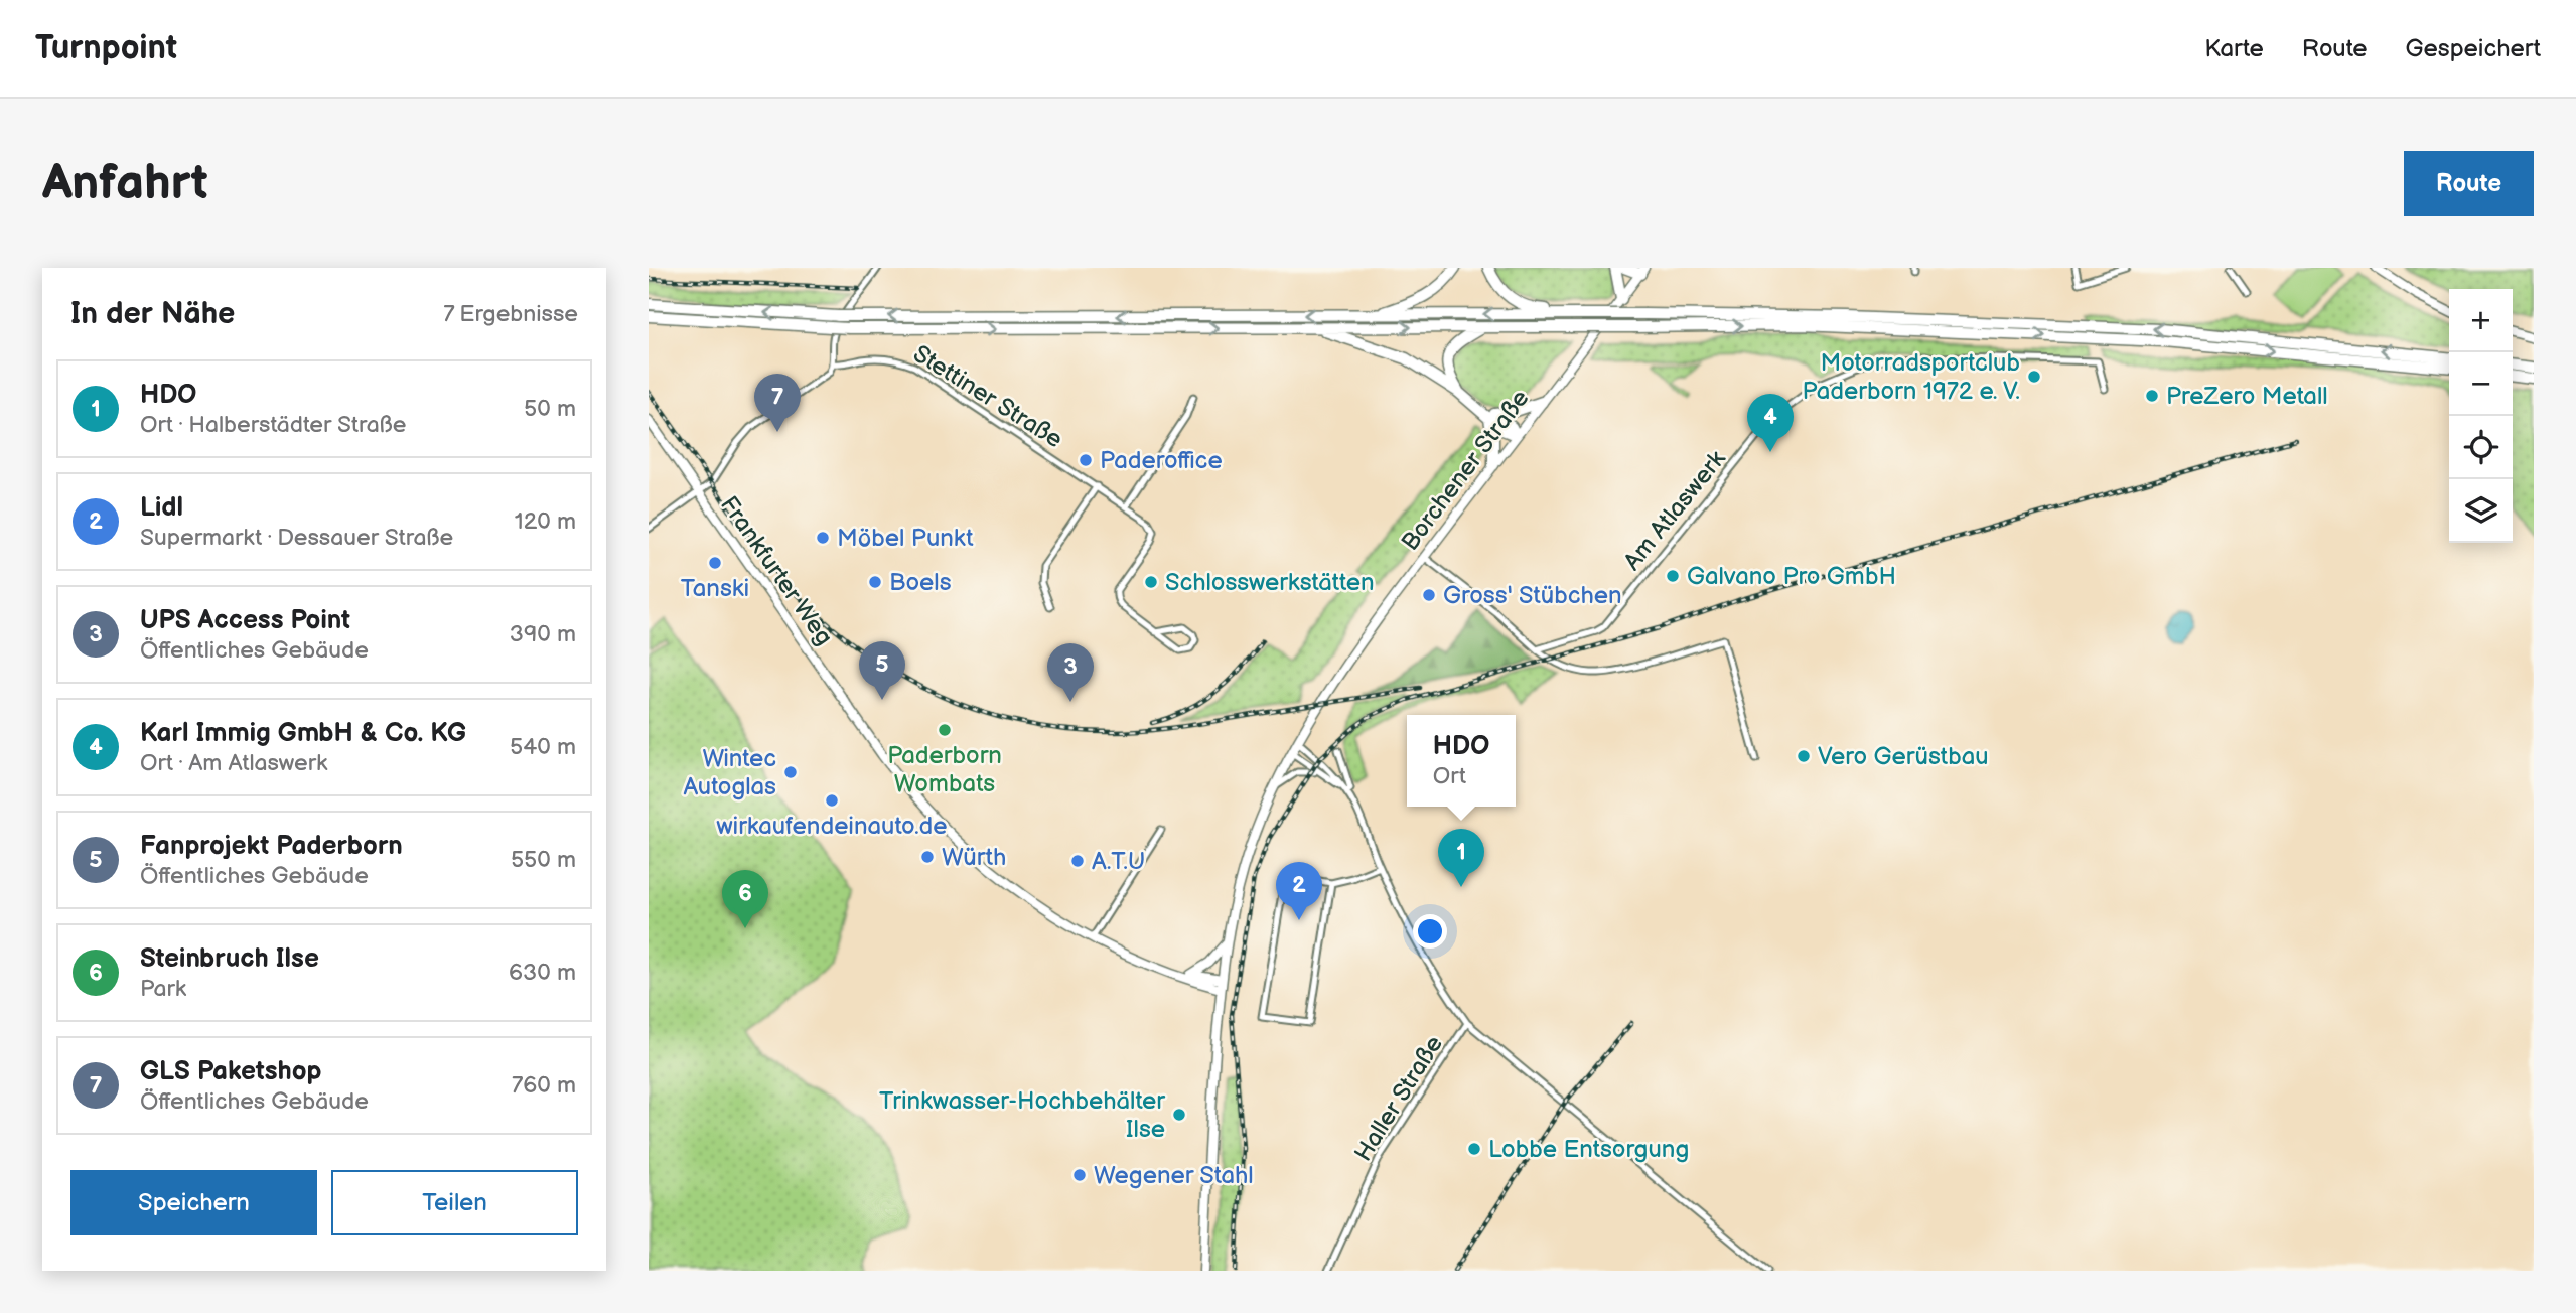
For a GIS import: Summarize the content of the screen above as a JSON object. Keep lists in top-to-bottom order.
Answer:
{
  "streets": {
    "main road": ["Borchener Straße", "Frankfurter Weg"],
    "street": ["Stettiner Straße", "Am Atlaswerk", "Haller Straße"]
  },
  "crossings": [
    ["Borchener Straße", "Frankfurter Weg"]
  ],
  "places": [
    "Motorradsportclub Paderborn 1972 e. V.",
    "PreZero Metall",
    "Paderoffice",
    "Möbel Punkt",
    "Tanski",
    "Galvano Pro GmbH",
    "Boels",
    "Schlosswerkstätten",
    "Gross' Stübchen",
    "Paderborn Wombats",
    "Vero Gerüstbau",
    "Wintec Autoglas",
    "wirkaufendeinauto.de",
    "Würth",
    "A.T.U",
    "Trinkwasser-Hochbehälter Ilse",
    "Lobbe Entsorgung",
    "Wegener Stahl"
  ],
  "page": {
    "header": "Turnpoint",
    "nav": ["Karte", "Route", "Gespeichert"],
    "buttons": [
      "Route",
      ["Speichern", "Teilen"]
    ],
    "title": "Anfahrt",
    "heading": ["In der Nähe", "7 Ergebnisse"],
    "map_buttons": ["+", "−"],
    "list": [
      {
        "mark": "1",
        "name": "HDO",
        "note": "Ort · Halberstädter Straße",
        "value": "50 m"
      },
      {
        "mark": "2",
        "name": "Lidl",
        "note": "Supermarkt · Dessauer Straße",
        "value": "120 m"
      },
      {
        "mark": "3",
        "name": "UPS Access Point",
        "note": "Öffentliches Gebäude",
        "value": "390 m"
      },
      {
        "mark": "4",
        "name": "Karl Immig GmbH & Co. KG",
        "note": "Ort · Am Atlaswerk",
        "value": "540 m"
      },
      {
        "mark": "5",
        "name": "Fanprojekt Paderborn",
        "note": "Öffentliches Gebäude",
        "value": "550 m"
      },
      {
        "mark": "6",
        "name": "Steinbruch Ilse",
        "note": "Park",
        "value": "630 m"
      },
      {
        "mark": "7",
        "name": "GLS Paketshop",
        "note": "Öffentliches Gebäude",
        "value": "760 m"
      }
    ],
    "pins": [
      "7",
      "4",
      "5",
      "3",
      "1",
      "2",
      "6"
    ],
    "popup": ["HDO", "Ort"]
  }
}
